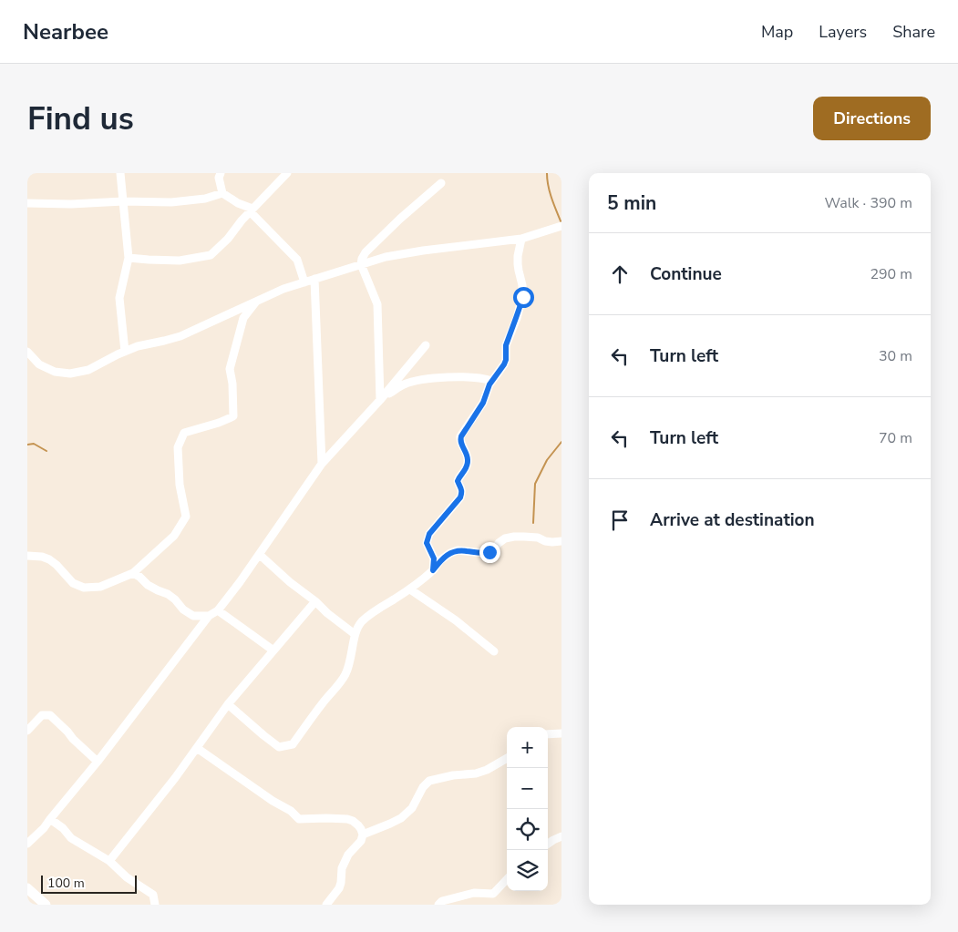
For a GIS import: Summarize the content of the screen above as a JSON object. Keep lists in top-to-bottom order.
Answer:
{
  "scale_bar": "100 m",
  "page": {
    "header": "Nearbee",
    "nav": ["Map", "Layers", "Share"],
    "buttons": "Directions",
    "title": "Find us",
    "heading": ["5 min", "Walk · 390 m"],
    "list": [
      ["Continue", "290 m"],
      ["Turn left", "30 m"],
      ["Turn left", "70 m"],
      "Arrive at destination"
    ],
    "map_buttons": ["+", "−"],
    "scale": "100 m"
  }
}
